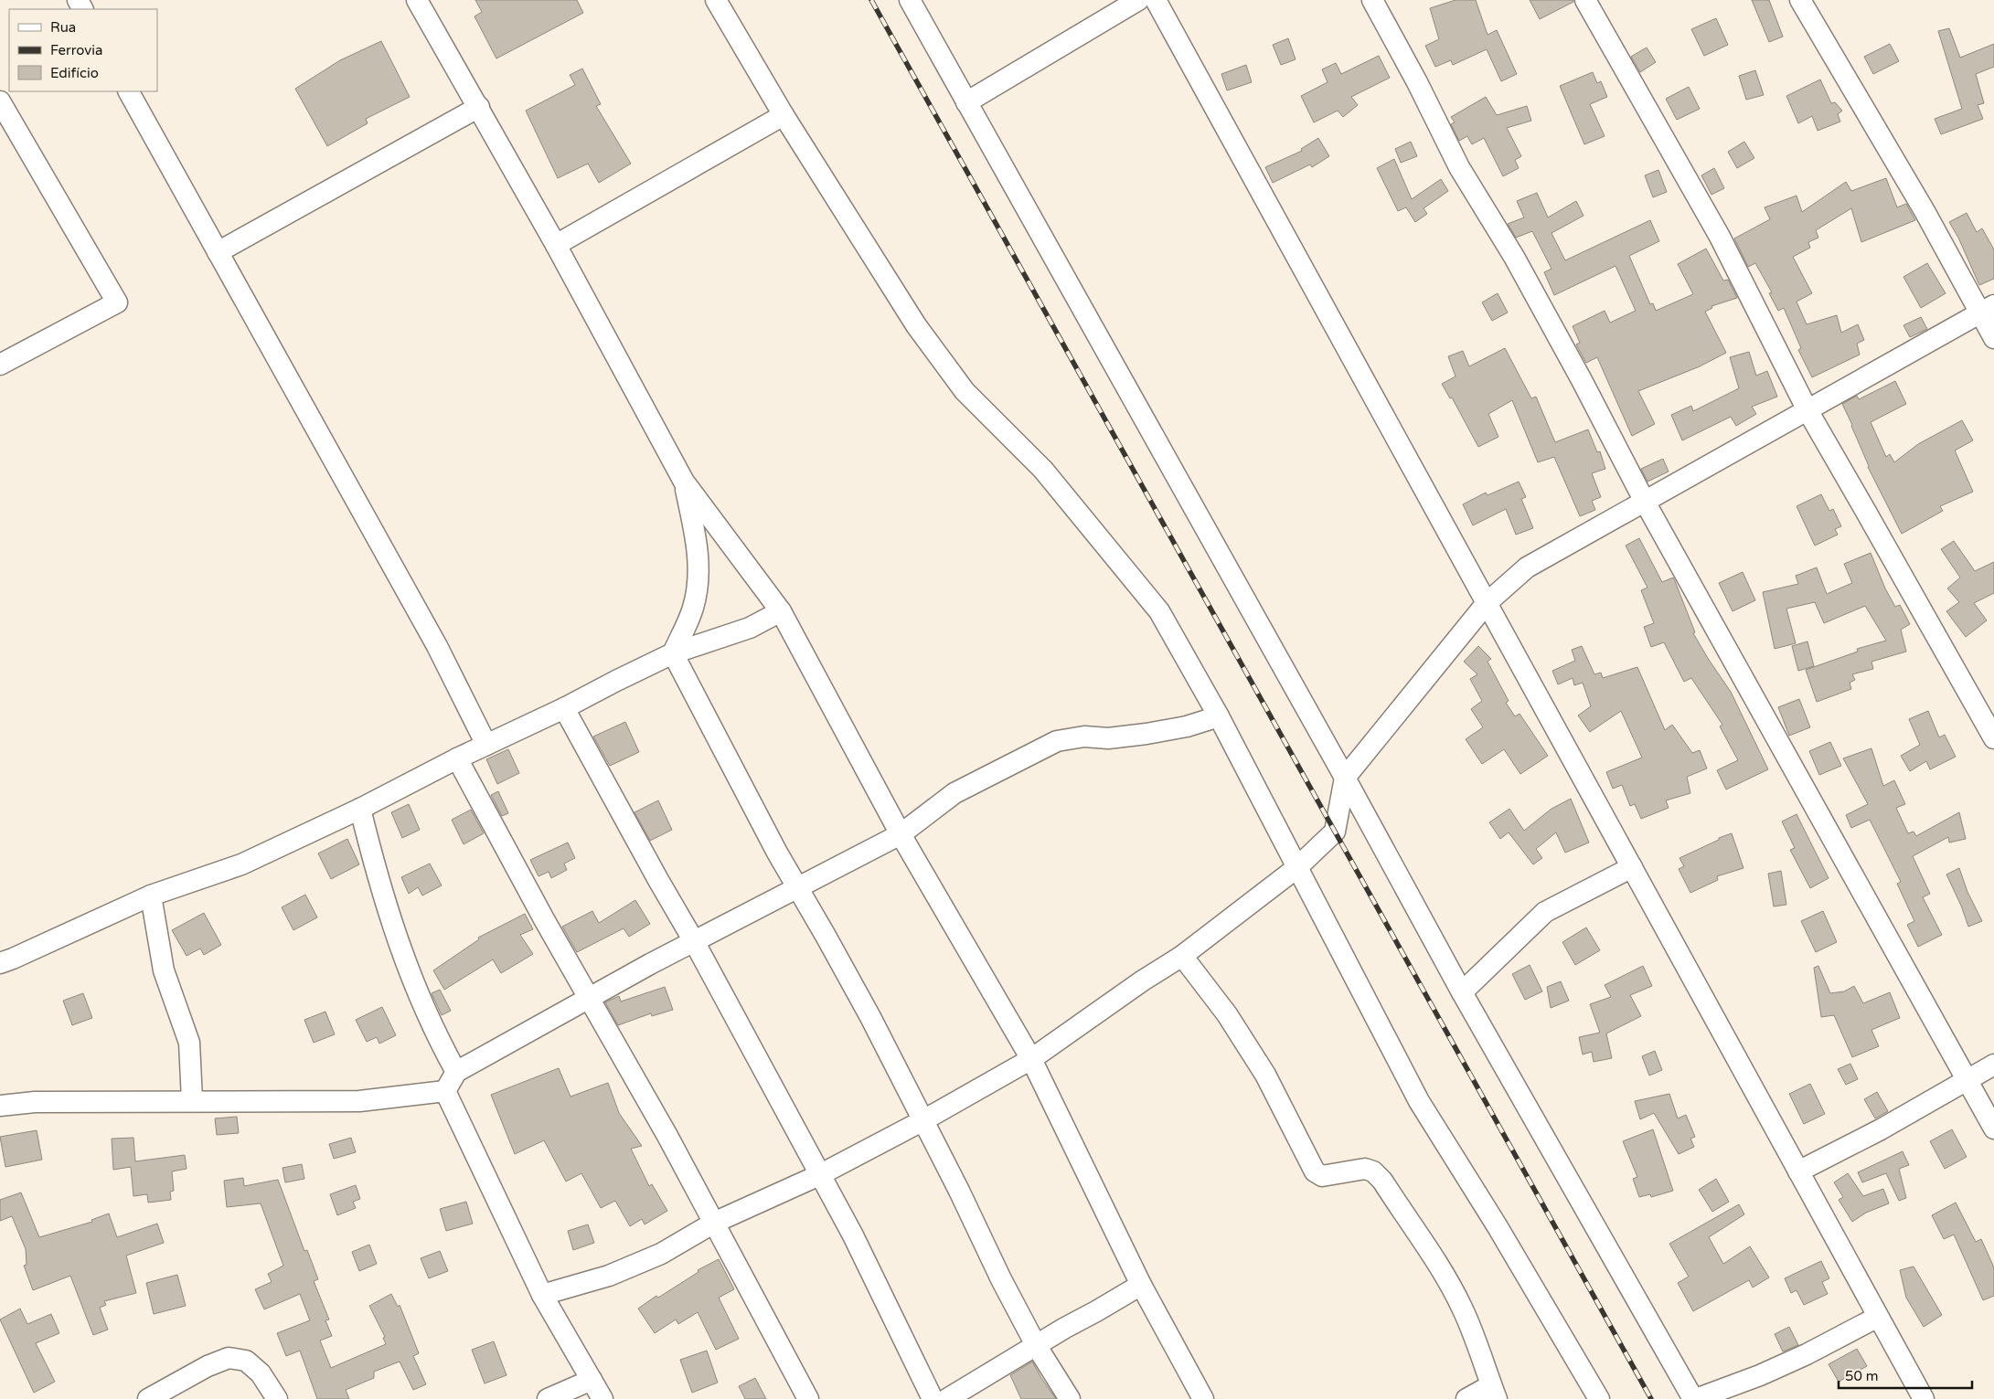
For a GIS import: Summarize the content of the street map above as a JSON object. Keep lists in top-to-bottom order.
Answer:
{
  "legend": ["Rua", "Ferrovia", "Edifício"],
  "scale_bar": "50 m"
}
